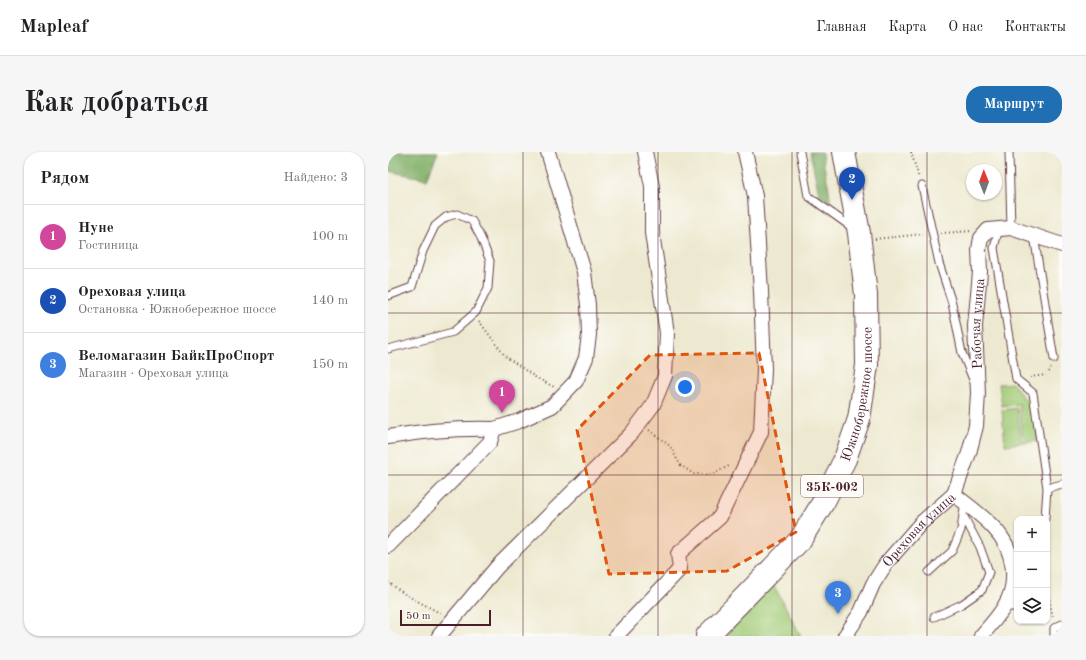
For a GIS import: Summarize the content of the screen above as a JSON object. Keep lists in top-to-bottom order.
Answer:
{
  "streets": {
    "highway": ["Южнобережное шоссе", "35К-002"],
    "street": ["Рабочая улица", "Ореховая улица"]
  },
  "crossings": [
    ["Рабочая улица", "Ореховая улица"]
  ],
  "scale_bar": "50 m",
  "north": "top",
  "page": {
    "header": "Mapleaf",
    "nav": [
      "Главная",
      "Карта",
      "О нас",
      "Контакты"
    ],
    "buttons": "Маршрут",
    "title": "Как добраться",
    "heading": ["Рядом", "Найдено: 3"],
    "pins": ["2", "1", "3"],
    "list": [
      {
        "mark": "1",
        "name": "Нуне",
        "note": "Гостиница",
        "value": "100 m"
      },
      {
        "mark": "2",
        "name": "Ореховая улица",
        "note": "Остановка · Южнобережное шоссе",
        "value": "140 m"
      },
      {
        "mark": "3",
        "name": "Веломагазин БайкПроСпорт",
        "note": "Магазин · Ореховая улица",
        "value": "150 m"
      }
    ],
    "map_buttons": ["+", "−"],
    "scale": "50 m"
  }
}
